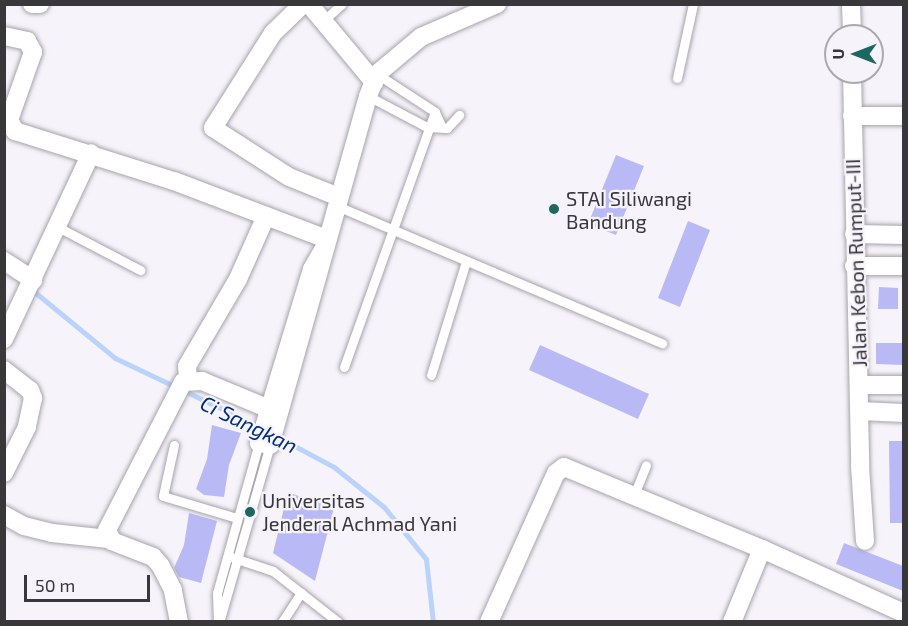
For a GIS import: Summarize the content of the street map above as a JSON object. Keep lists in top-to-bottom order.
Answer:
{
  "streets": {
    "street": ["Jalan Kebon Rumput-III"]
  },
  "water": ["Ci Sangkan"],
  "places": ["STAI Siliwangi Bandung", "Universitas Jenderal Achmad Yani"],
  "scale_bar": "50 m",
  "north": "left"
}
